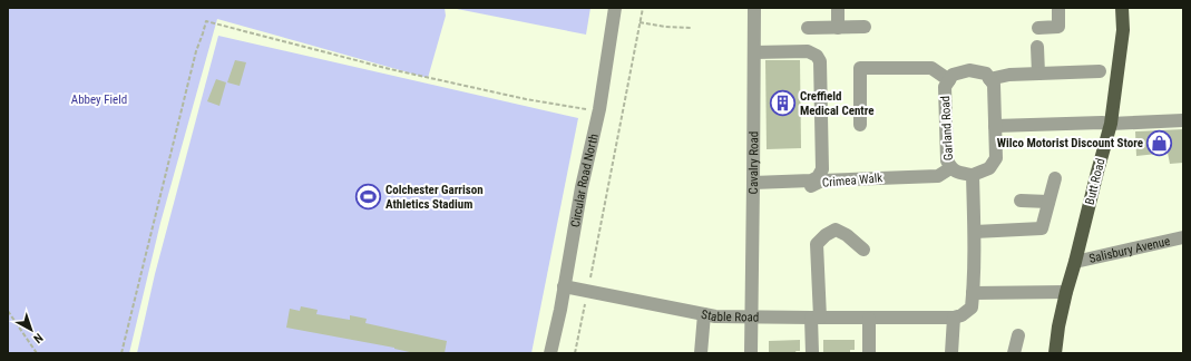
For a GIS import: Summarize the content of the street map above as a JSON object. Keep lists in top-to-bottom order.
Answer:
{
  "streets": {
    "main road": ["Butt Road"],
    "street": [
      "Garland Road",
      "Cavalry Road",
      "Circular Road North",
      "Crimea Walk",
      "Salisbury Avenue",
      "Stable Road"
    ]
  },
  "crossings": [
    ["Garland Road", "Crimea Walk"],
    ["Cavalry Road", "Crimea Walk"],
    ["Cavalry Road", "Stable Road"],
    ["Circular Road North", "Stable Road"],
    ["Butt Road", "Salisbury Avenue"]
  ],
  "parks": ["Abbey Field"],
  "places": {
    "building": ["Creffield Medical Centre"],
    "shop": ["Wilco Motorist Discount Store"],
    "sports": ["Colchester Garrison Athletics Stadium"]
  },
  "north": "bottom right"
}
